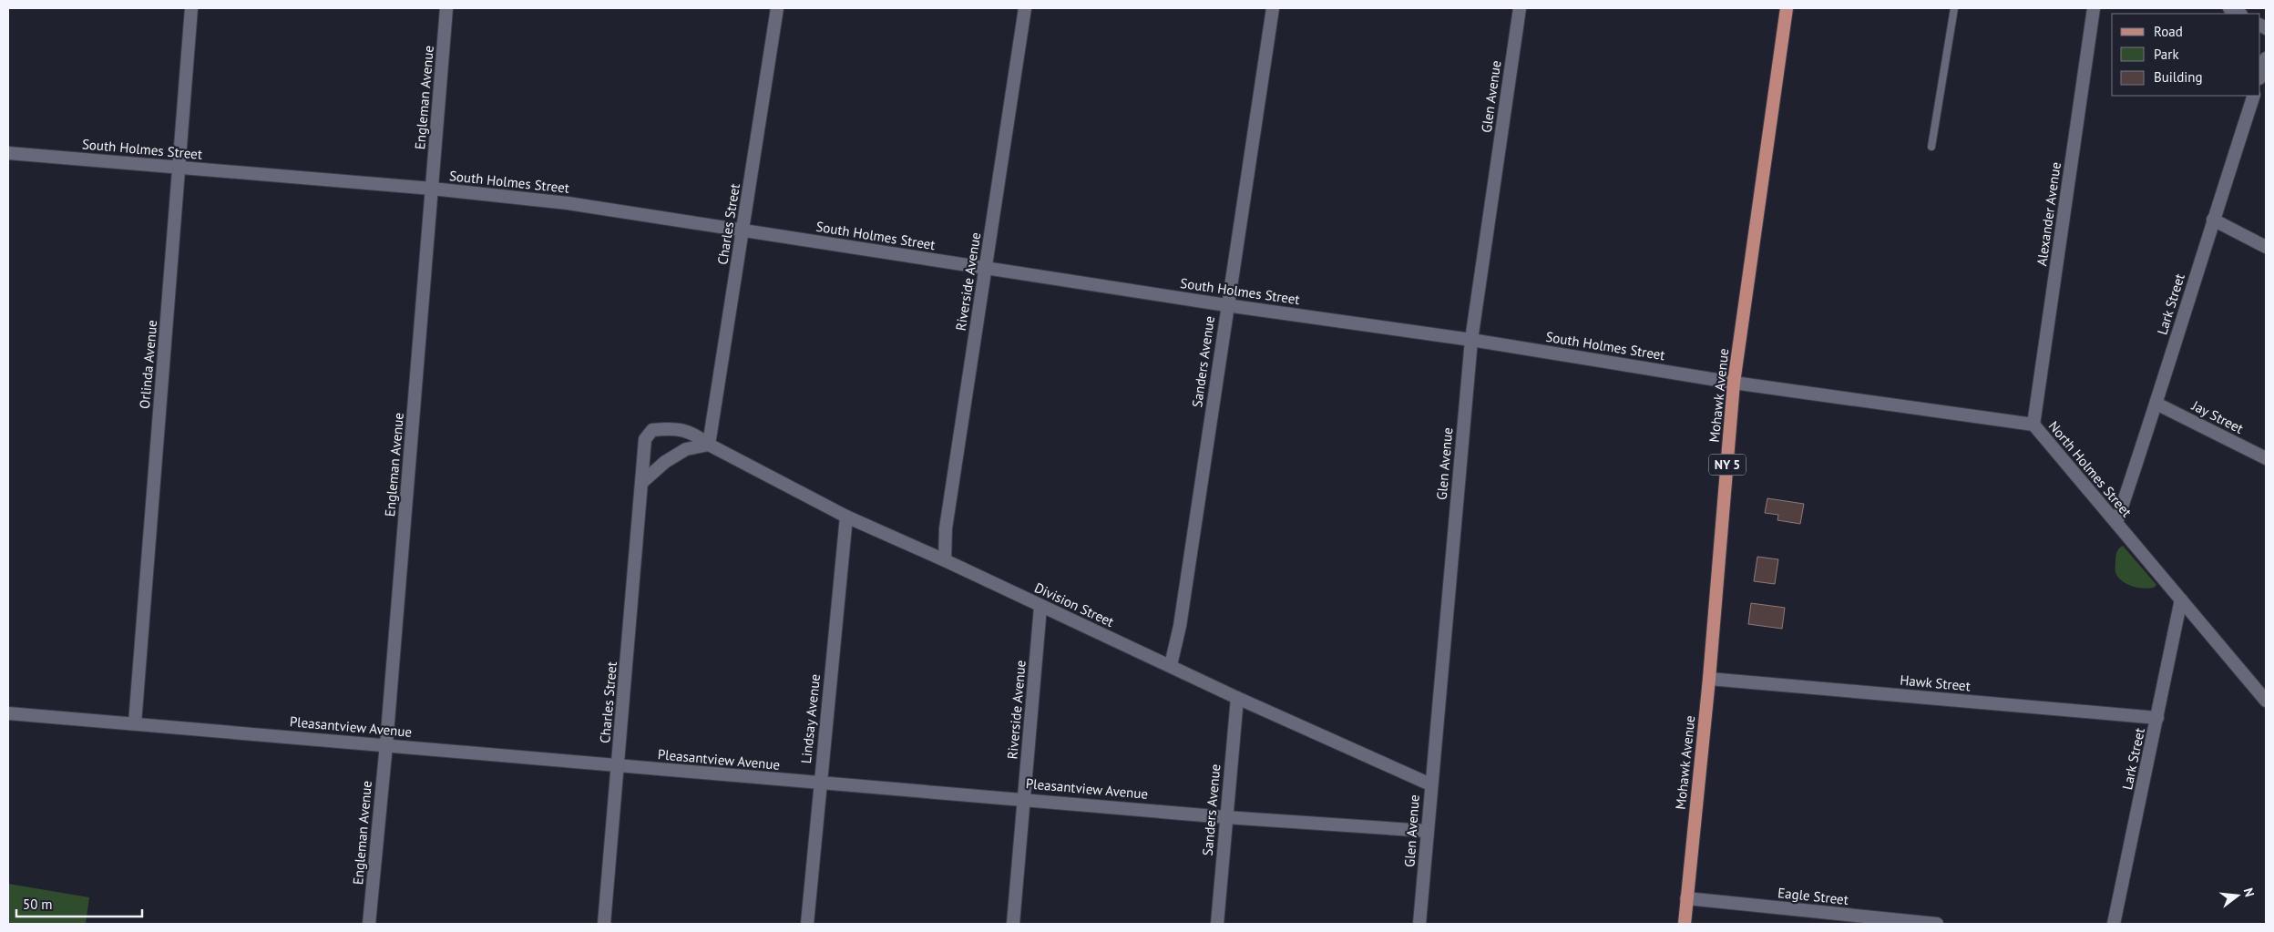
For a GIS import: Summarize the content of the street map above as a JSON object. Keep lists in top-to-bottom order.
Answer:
{
  "streets": {
    "main road": ["Mohawk Avenue", "NY 5"],
    "street": [
      "Glen Avenue",
      "Engleman Avenue",
      "South Holmes Street",
      "Alexander Avenue",
      "Charles Street",
      "Riverside Avenue",
      "Lark Street",
      "Sanders Avenue",
      "Orlinda Avenue",
      "Jay Street",
      "North Holmes Street",
      "Division Street",
      "Hawk Street",
      "Lindsay Avenue",
      "Pleasantview Avenue",
      "Eagle Street"
    ]
  },
  "crossings": [
    ["Glen Avenue", "South Holmes Street"],
    ["Glen Avenue", "Division Street"],
    ["Glen Avenue", "Pleasantview Avenue"],
    ["Engleman Avenue", "South Holmes Street"],
    ["Engleman Avenue", "Pleasantview Avenue"],
    ["South Holmes Street", "Charles Street"],
    ["South Holmes Street", "Riverside Avenue"],
    ["South Holmes Street", "Sanders Avenue"],
    ["South Holmes Street", "Orlinda Avenue"],
    ["South Holmes Street", "Mohawk Avenue"],
    ["South Holmes Street", "North Holmes Street"],
    ["Alexander Avenue", "North Holmes Street"],
    ["Charles Street", "Division Street"],
    ["Charles Street", "Pleasantview Avenue"],
    ["Riverside Avenue", "Division Street"],
    ["Riverside Avenue", "Pleasantview Avenue"],
    ["Lark Street", "Jay Street"],
    ["Lark Street", "North Holmes Street"],
    ["Lark Street", "Hawk Street"],
    ["Sanders Avenue", "Division Street"],
    ["Sanders Avenue", "Pleasantview Avenue"],
    ["Orlinda Avenue", "Pleasantview Avenue"],
    ["Mohawk Avenue", "North Holmes Street"],
    ["Mohawk Avenue", "Hawk Street"],
    ["Mohawk Avenue", "Eagle Street"],
    ["Division Street", "Lindsay Avenue"],
    ["Lindsay Avenue", "Pleasantview Avenue"]
  ],
  "legend": ["Road", "Park", "Building"],
  "scale_bar": "50 m",
  "north": "right"
}
